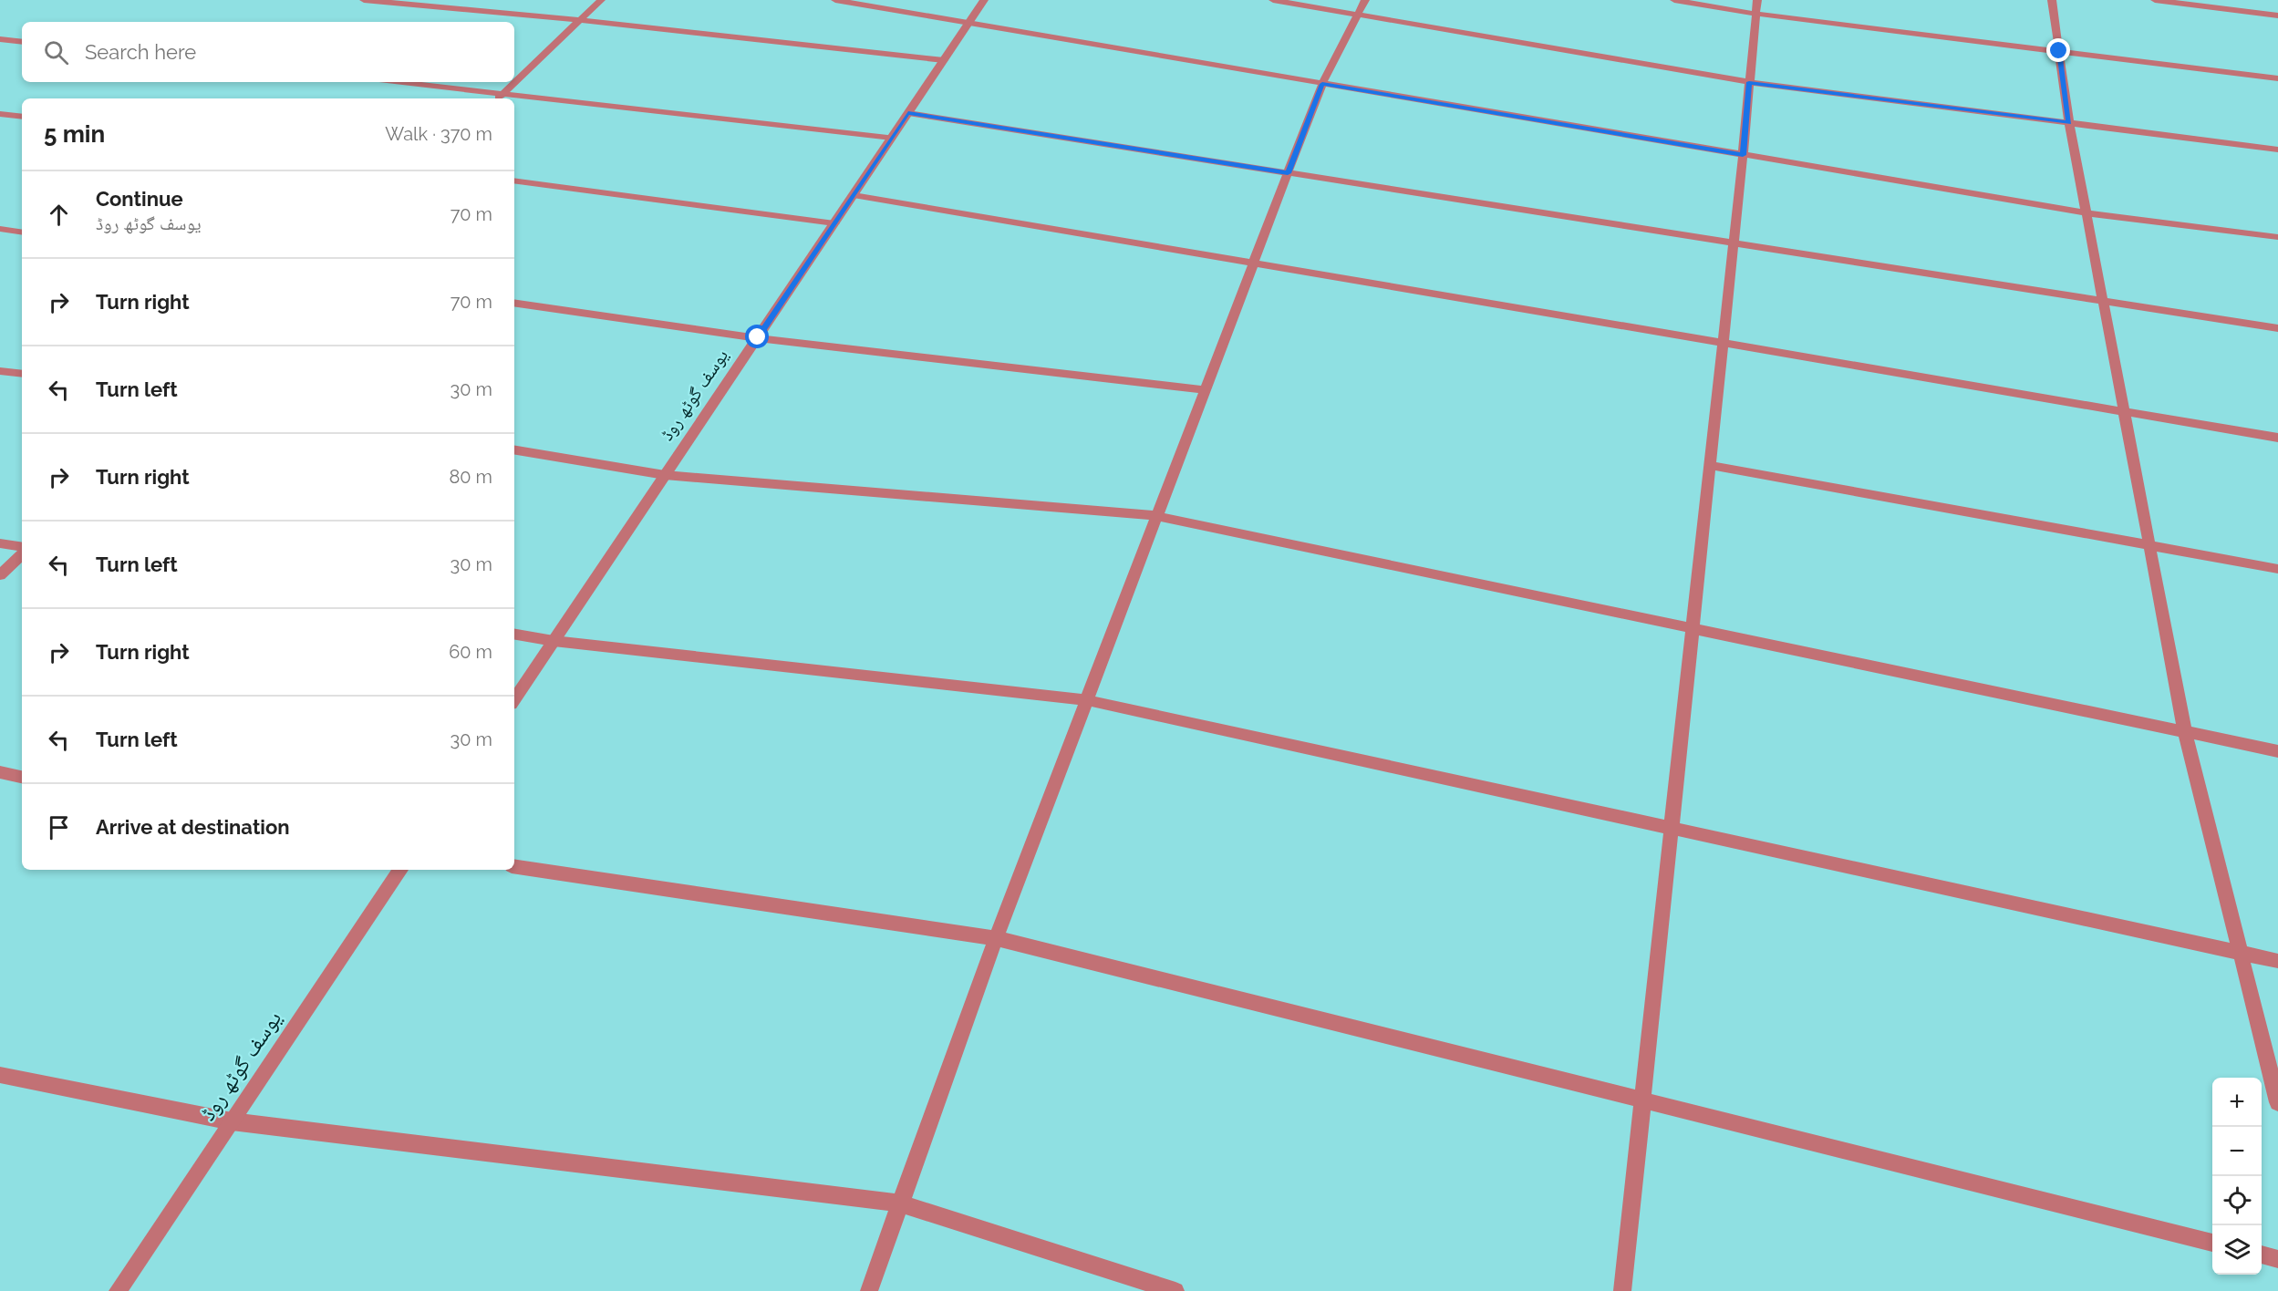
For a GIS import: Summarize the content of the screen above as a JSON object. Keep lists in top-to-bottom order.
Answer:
{
  "streets": {
    "street": ["یوسف گوٹھ روڈ"]
  },
  "page": {
    "search": "Search here",
    "heading": ["5 min", "Walk · 370 m"],
    "list": [
      ["Continue", "یوسف گوٹھ روڈ", "70 m"],
      ["Turn right", "70 m"],
      ["Turn left", "30 m"],
      ["Turn right", "80 m"],
      ["Turn left", "30 m"],
      ["Turn right", "60 m"],
      ["Turn left", "30 m"],
      "Arrive at destination"
    ],
    "map_buttons": ["+", "−"]
  }
}
